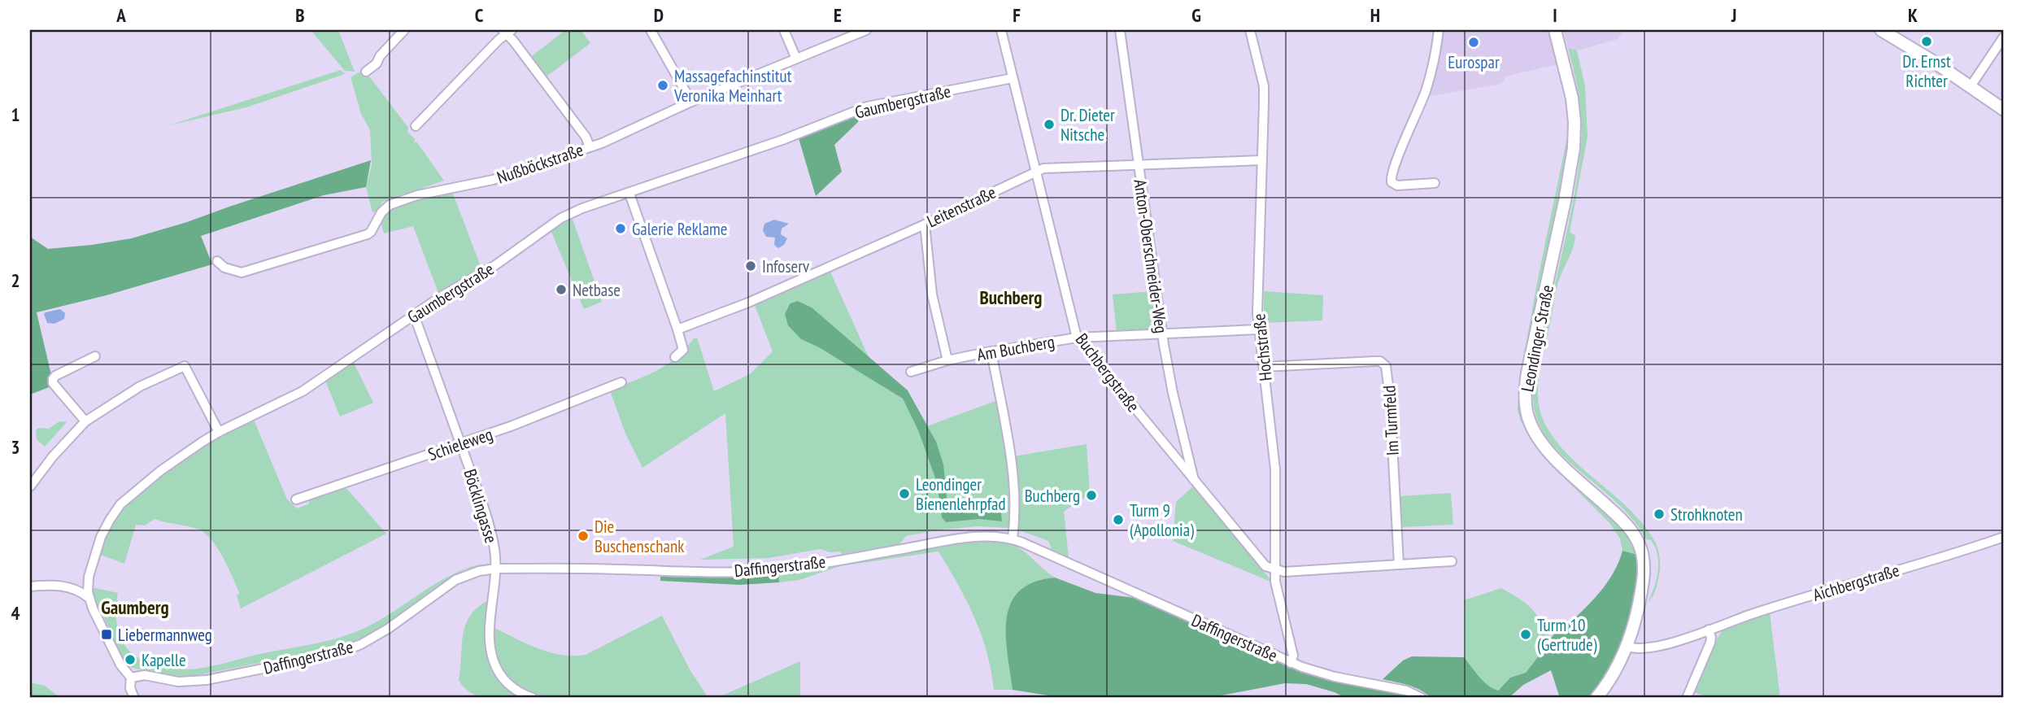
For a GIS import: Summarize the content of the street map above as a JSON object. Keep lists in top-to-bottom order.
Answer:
{
  "streets": {
    "street": [
      "Gaumbergstraße",
      "Nußböckstraße",
      "Leitenstraße",
      "Anton-Oberschneider-Weg",
      "Leondinger Straße",
      "Hochstraße",
      "Am Buchberg",
      "Buchbergstraße",
      "Im Turmfeld",
      "Schieleweg",
      "Böcklingasse",
      "Daffingerstraße",
      "Aichbergstraße"
    ]
  },
  "crossings": [
    ["Gaumbergstraße", "Buchbergstraße"],
    ["Gaumbergstraße", "Böcklingasse"],
    ["Gaumbergstraße", "Daffingerstraße"],
    ["Leitenstraße", "Anton-Oberschneider-Weg"],
    ["Leitenstraße", "Hochstraße"],
    ["Leitenstraße", "Buchbergstraße"],
    ["Anton-Oberschneider-Weg", "Am Buchberg"],
    ["Anton-Oberschneider-Weg", "Buchbergstraße"],
    ["Leondinger Straße", "Aichbergstraße"],
    ["Hochstraße", "Am Buchberg"],
    ["Hochstraße", "Buchbergstraße"],
    ["Hochstraße", "Im Turmfeld"],
    ["Hochstraße", "Daffingerstraße"],
    ["Am Buchberg", "Buchbergstraße"],
    ["Schieleweg", "Böcklingasse"],
    ["Böcklingasse", "Daffingerstraße"]
  ],
  "districts": ["Buchberg", "Gaumberg"],
  "places": {
    "other": [
      "Dr. Ernst Richter",
      "Eurospar",
      "Massagefachinstitut Veronika Meinhart",
      "Dr. Dieter Nitsche",
      "Galerie Reklame",
      "Infoserv",
      "Netbase",
      "Leondinger Bienenlehrpfad",
      "Buchberg",
      "Strohknoten",
      "Turm 9 (Apollonia)",
      "Die Buschenschank",
      "Turm 10 (Gertrude)",
      "Kapelle"
    ],
    "transit": ["Liebermannweg"]
  },
  "grid": {
    "columns": [
      "A",
      "B",
      "C",
      "D",
      "E",
      "F",
      "G",
      "H",
      "I",
      "J",
      "K"
    ],
    "rows": [
      "1",
      "2",
      "3",
      "4"
    ]
  }
}
